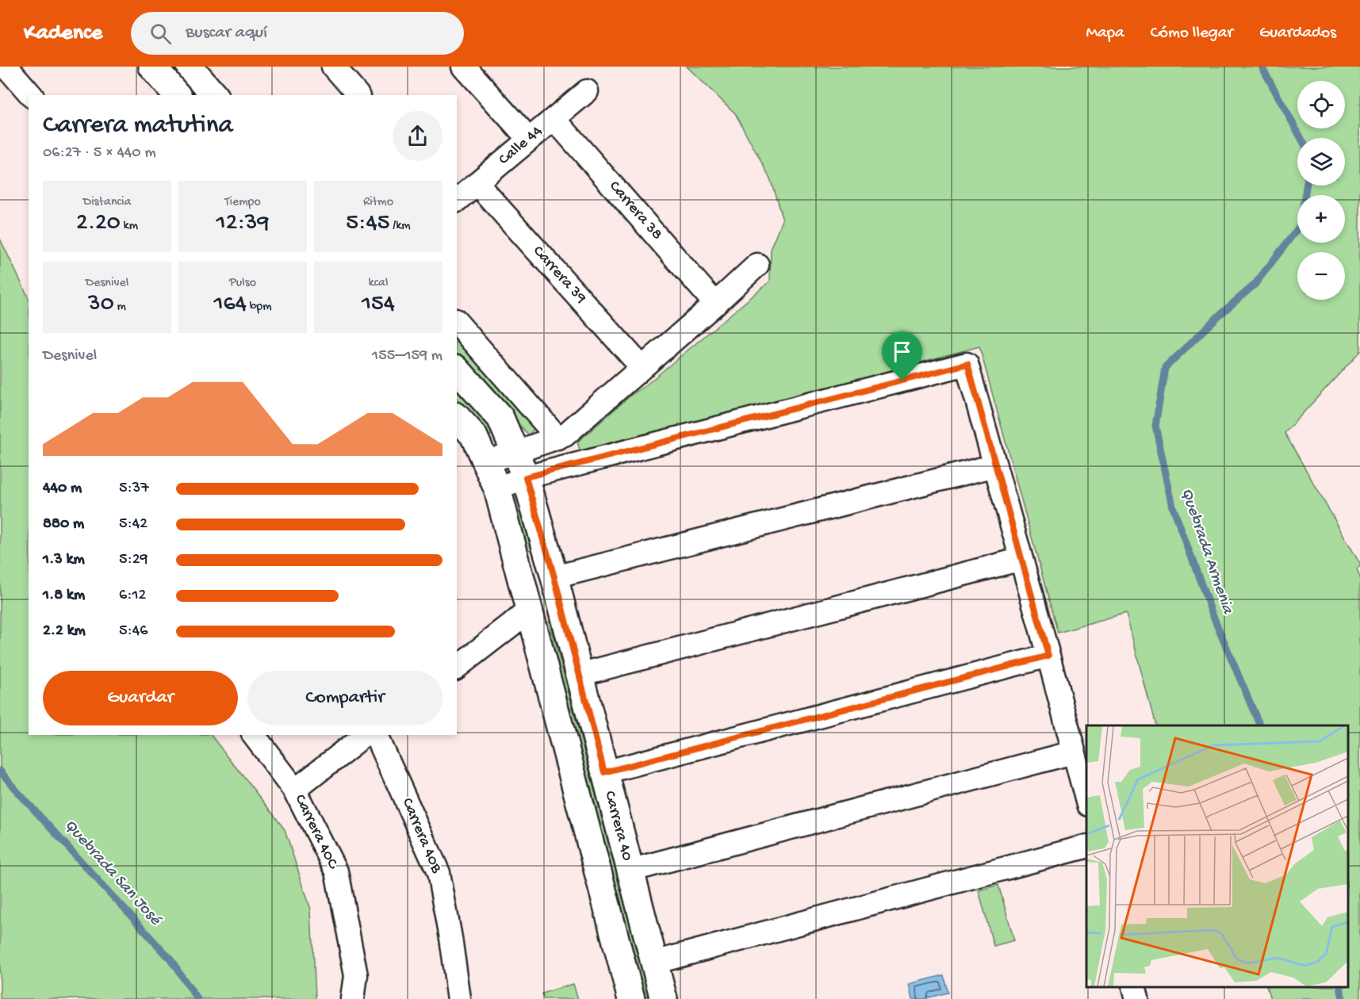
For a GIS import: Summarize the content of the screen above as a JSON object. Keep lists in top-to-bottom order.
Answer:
{
  "streets": {
    "street": [
      "Calle 44",
      "Carrera 38",
      "Carrera 39",
      "Carrera 40",
      "Carrera 40C",
      "Carrera 40B"
    ]
  },
  "crossings": [
    ["Calle 44", "Carrera 38"],
    ["Calle 44", "Carrera 39"]
  ],
  "water": ["Quebrada Armenia", "Quebrada San José"],
  "page": {
    "header": "Kadence",
    "search": "Buscar aquí",
    "nav": ["Mapa", "Cómo llegar", "Guardados"],
    "map_buttons": ["+", "−"],
    "heading": ["Carrera matutina", "06:27 · 5 × 440 m"],
    "stats": [
      ["Distancia", "2.20 km"],
      ["Tiempo", "12:39"],
      ["Ritmo", "5:45 /km"],
      ["Desnivel", "30 m"],
      ["Pulso", "164 bpm"],
      ["kcal", "154"]
    ],
    "chart": ["Desnivel", "155–159 m"],
    "list": [
      {
        "name": "440 m",
        "note": "5:37"
      },
      {
        "name": "880 m",
        "note": "5:42"
      },
      {
        "name": "1.3 km",
        "note": "5:29"
      },
      {
        "name": "1.8 km",
        "note": "6:12"
      },
      {
        "name": "2.2 km",
        "note": "5:46"
      }
    ],
    "buttons": ["Guardar", "Compartir"]
  }
}
